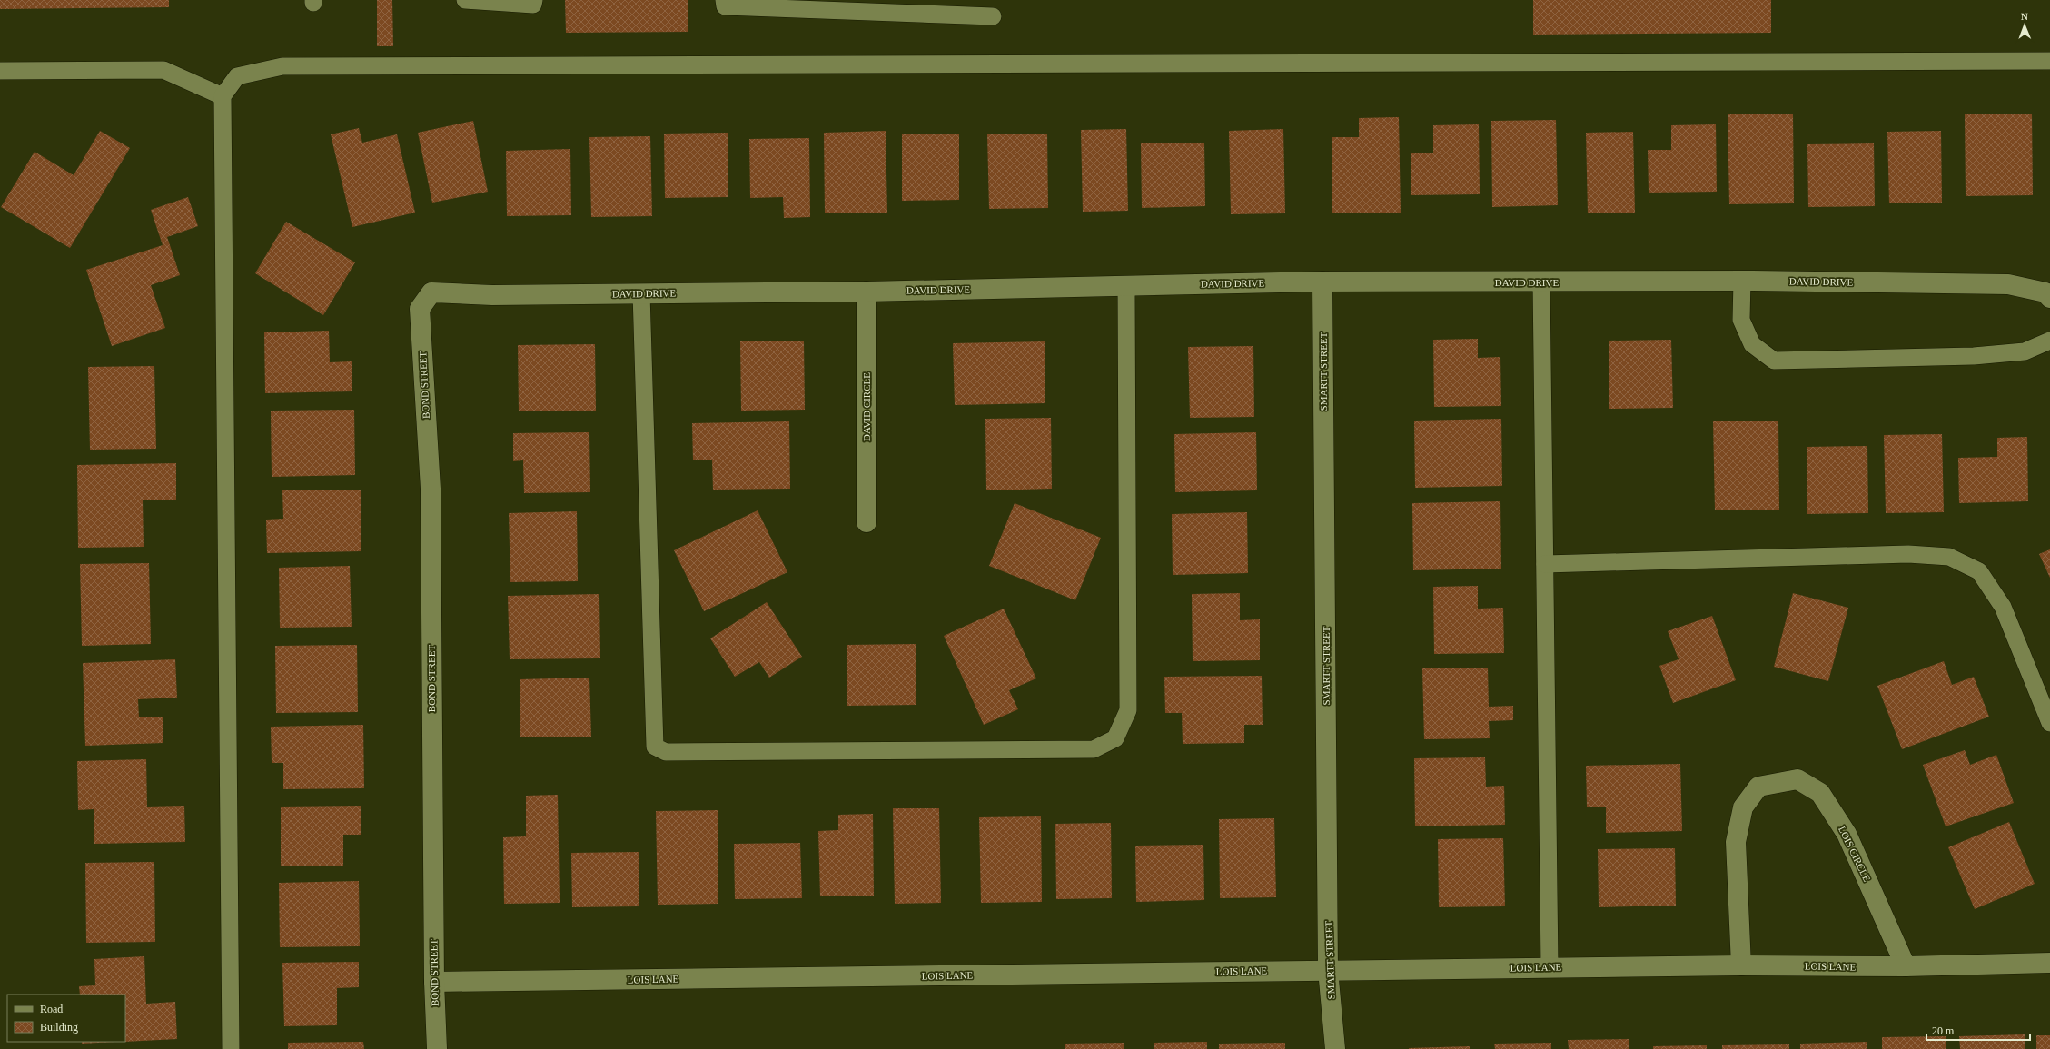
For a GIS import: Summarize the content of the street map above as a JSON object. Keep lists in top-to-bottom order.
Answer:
{
  "streets": {
    "street": [
      "DAVID DRIVE",
      "SMARTT STREET",
      "BOND STREET",
      "DAVID CIRCLE",
      "LOIS CIRCLE",
      "LOIS LANE"
    ]
  },
  "crossings": [
    ["DAVID DRIVE", "SMARTT STREET"],
    ["DAVID DRIVE", "BOND STREET"],
    ["DAVID DRIVE", "DAVID CIRCLE"],
    ["SMARTT STREET", "LOIS LANE"],
    ["BOND STREET", "LOIS LANE"],
    ["LOIS CIRCLE", "LOIS LANE"]
  ],
  "legend": ["Road", "Building"],
  "scale_bar": "20 m",
  "north": "top"
}
